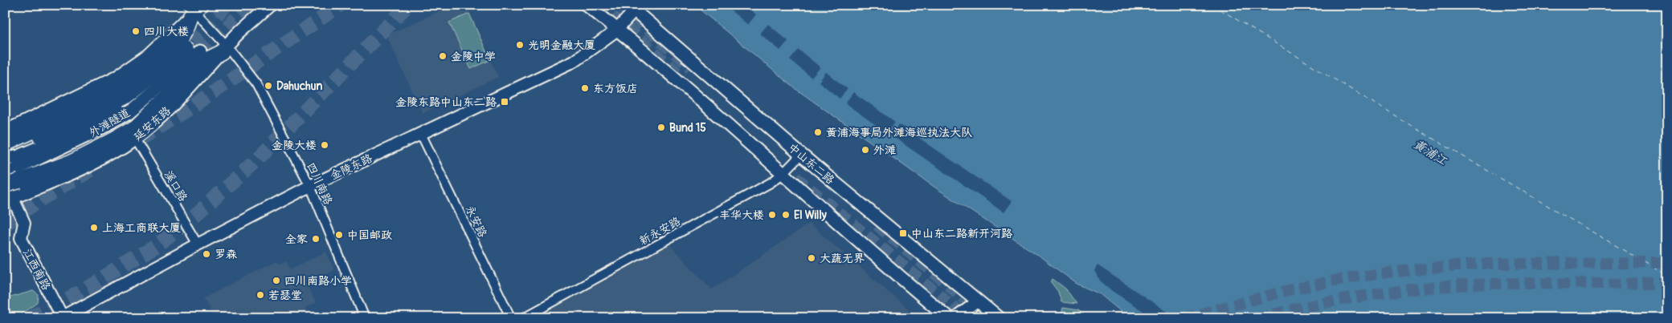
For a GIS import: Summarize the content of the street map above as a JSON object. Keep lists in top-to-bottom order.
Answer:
{
  "streets": {
    "main road": ["外滩隧道", "延安东路", "中山东二路"],
    "street": [
      "金陵东路",
      "四川南路",
      "溪口路",
      "永安路",
      "新永安路",
      "江西南路"
    ]
  },
  "crossings": [
    ["延安东路", "溪口路"],
    ["延安东路", "江西南路"],
    ["中山东二路", "金陵东路"],
    ["中山东二路", "新永安路"],
    ["金陵东路", "四川南路"],
    ["金陵东路", "溪口路"],
    ["金陵东路", "永安路"],
    ["金陵东路", "江西南路"]
  ],
  "water": ["黄浦江"],
  "places": {
    "other": [
      "四川大楼",
      "光明金融大厦",
      "金陵中学",
      "Dahuchun",
      "东方饭店",
      "Bund 15",
      "黄浦海事局外滩海巡执法大队",
      "金陵大楼",
      "外滩",
      "丰华大楼",
      "El Willy",
      "上海工商联大厦",
      "中国邮政",
      "全家",
      "罗森",
      "大蔬无界",
      "四川南路小学",
      "若瑟堂"
    ],
    "transit": ["金陵东路中山东二路", "中山东二路新开河路"]
  }
}
